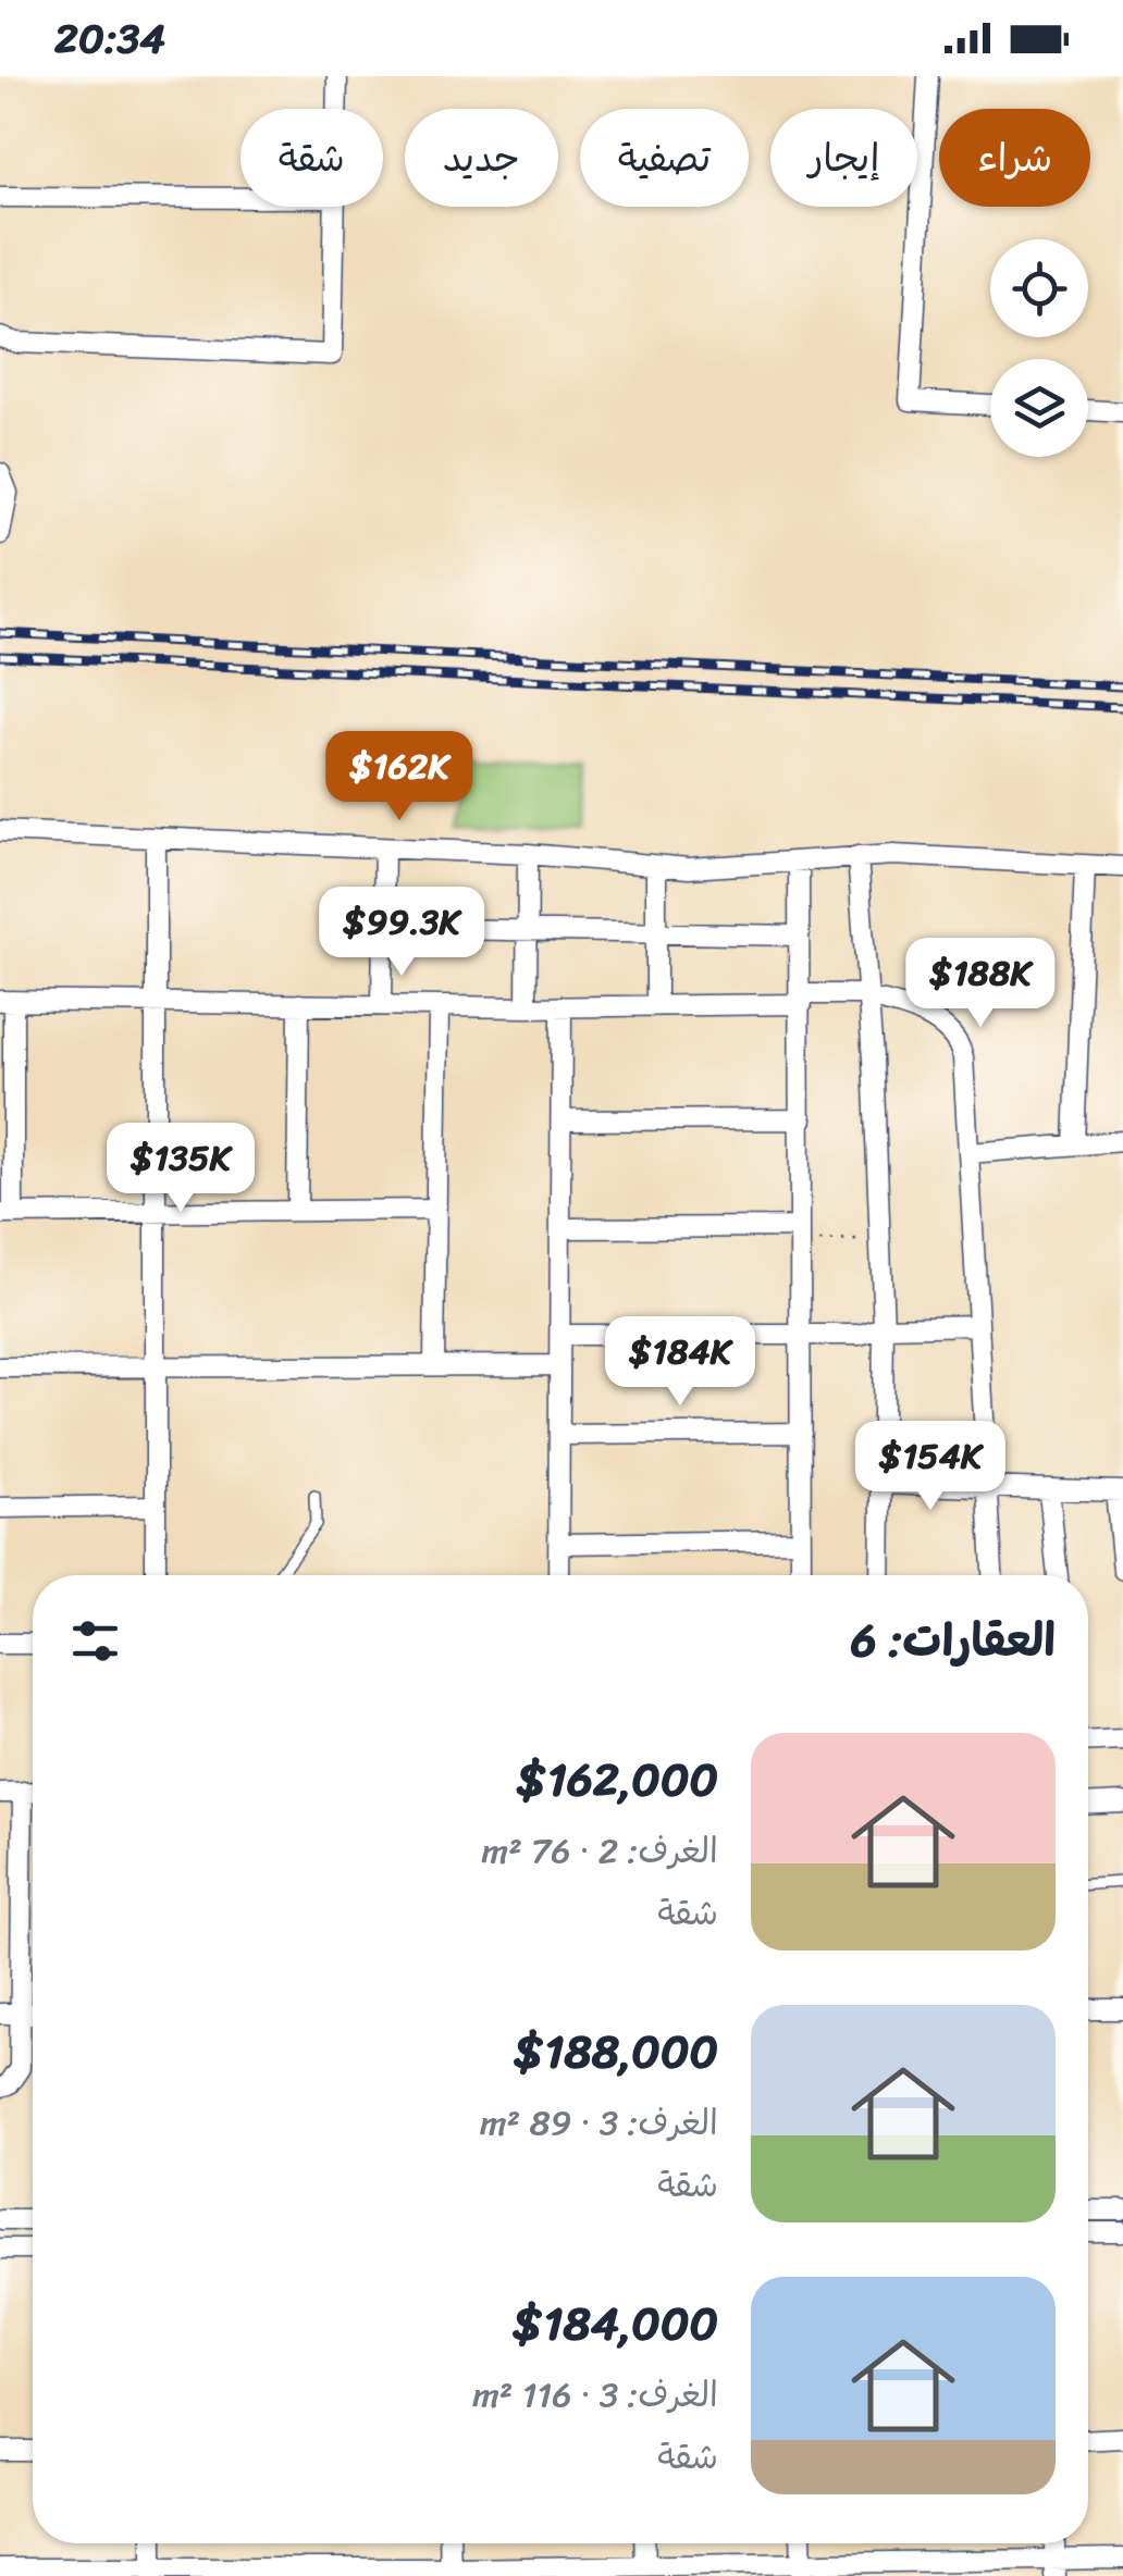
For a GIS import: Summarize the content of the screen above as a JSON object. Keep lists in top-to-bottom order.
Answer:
{
  "page": {
    "status": "20:34",
    "chip": [
      "شراء",
      "إيجار",
      "تصفية",
      "جديد",
      "شقة"
    ],
    "price": [
      "$162K",
      "$99.3K",
      "$188K",
      "$135K",
      "$184K",
      "$154K"
    ],
    "heading": "العقارات: 6",
    "list": [
      {
        "name": "$162,000",
        "note": "الغرف: 2 · 76 m² · شقة"
      },
      {
        "name": "$188,000",
        "note": "الغرف: 3 · 89 m² · شقة"
      },
      {
        "name": "$184,000",
        "note": "الغرف: 3 · 116 m² · شقة"
      }
    ]
  }
}
